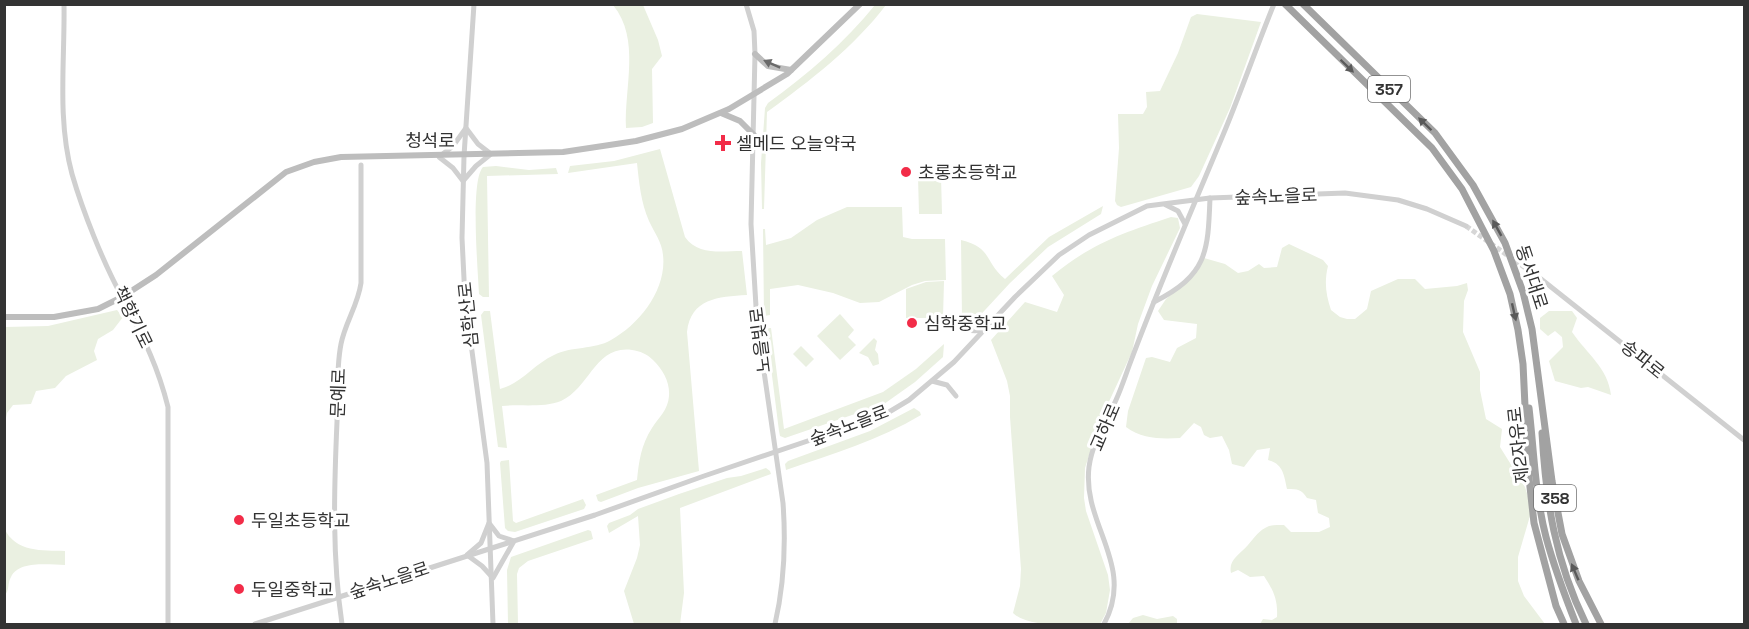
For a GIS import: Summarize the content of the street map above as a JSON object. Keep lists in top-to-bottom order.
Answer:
{
  "streets": {
    "highway": [
      "357",
      "동서대로",
      "제2자유로",
      "358"
    ],
    "main road": ["청석로"],
    "street": [
      "숲속노을로",
      "심학산로",
      "책향기로",
      "노을빛로",
      "송파로",
      "문예로",
      "교하로"
    ]
  },
  "crossings": [
    ["청석로", "심학산로"],
    ["청석로", "책향기로"],
    ["청석로", "노을빛로"],
    ["숲속노을로", "심학산로"],
    ["숲속노을로", "노을빛로"],
    ["숲속노을로", "문예로"],
    ["숲속노을로", "교하로"],
    ["동서대로", "제2자유로"]
  ],
  "places": {
    "health": ["셀메드 오늘약국"],
    "other": [
      "초롱초등학교",
      "심학중학교",
      "두일초등학교",
      "두일중학교"
    ]
  }
}
